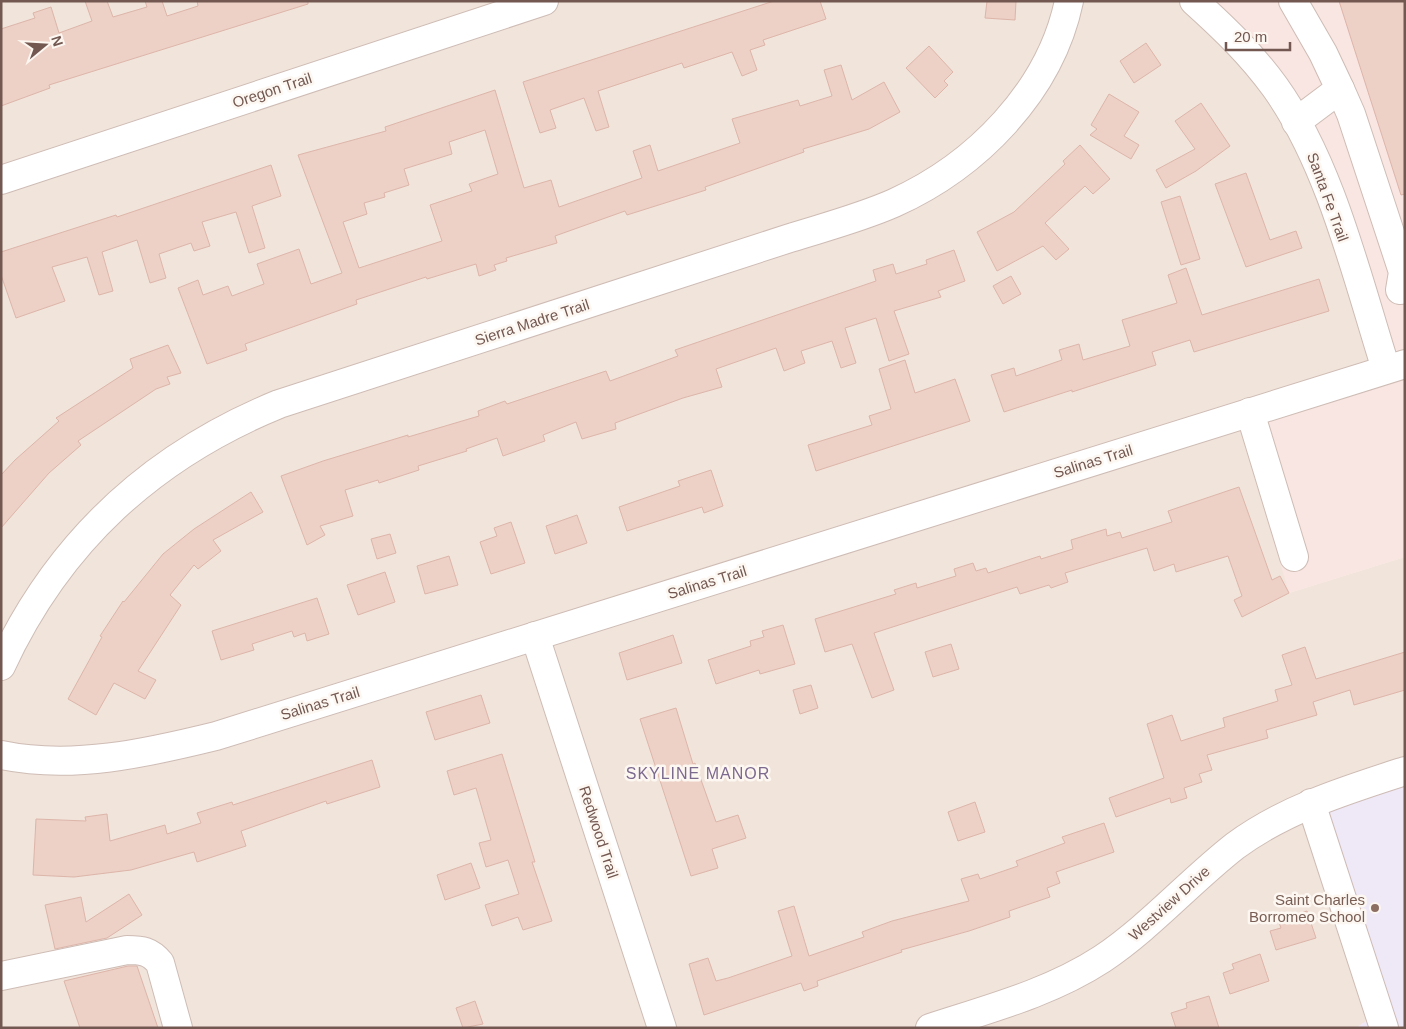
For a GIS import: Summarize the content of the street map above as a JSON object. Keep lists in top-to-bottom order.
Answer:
{
  "streets": {
    "street": [
      "Oregon Trail",
      "Santa Fe Trail",
      "Sierra Madre Trail",
      "Salinas Trail",
      "Redwood Trail",
      "Westview Drive"
    ]
  },
  "crossings": [
    ["Santa Fe Trail", "Salinas Trail"],
    ["Salinas Trail", "Redwood Trail"]
  ],
  "districts": ["SKYLINE MANOR"],
  "places": ["Saint Charles Borromeo School"],
  "scale_bar": "20 m",
  "north": "right"
}
